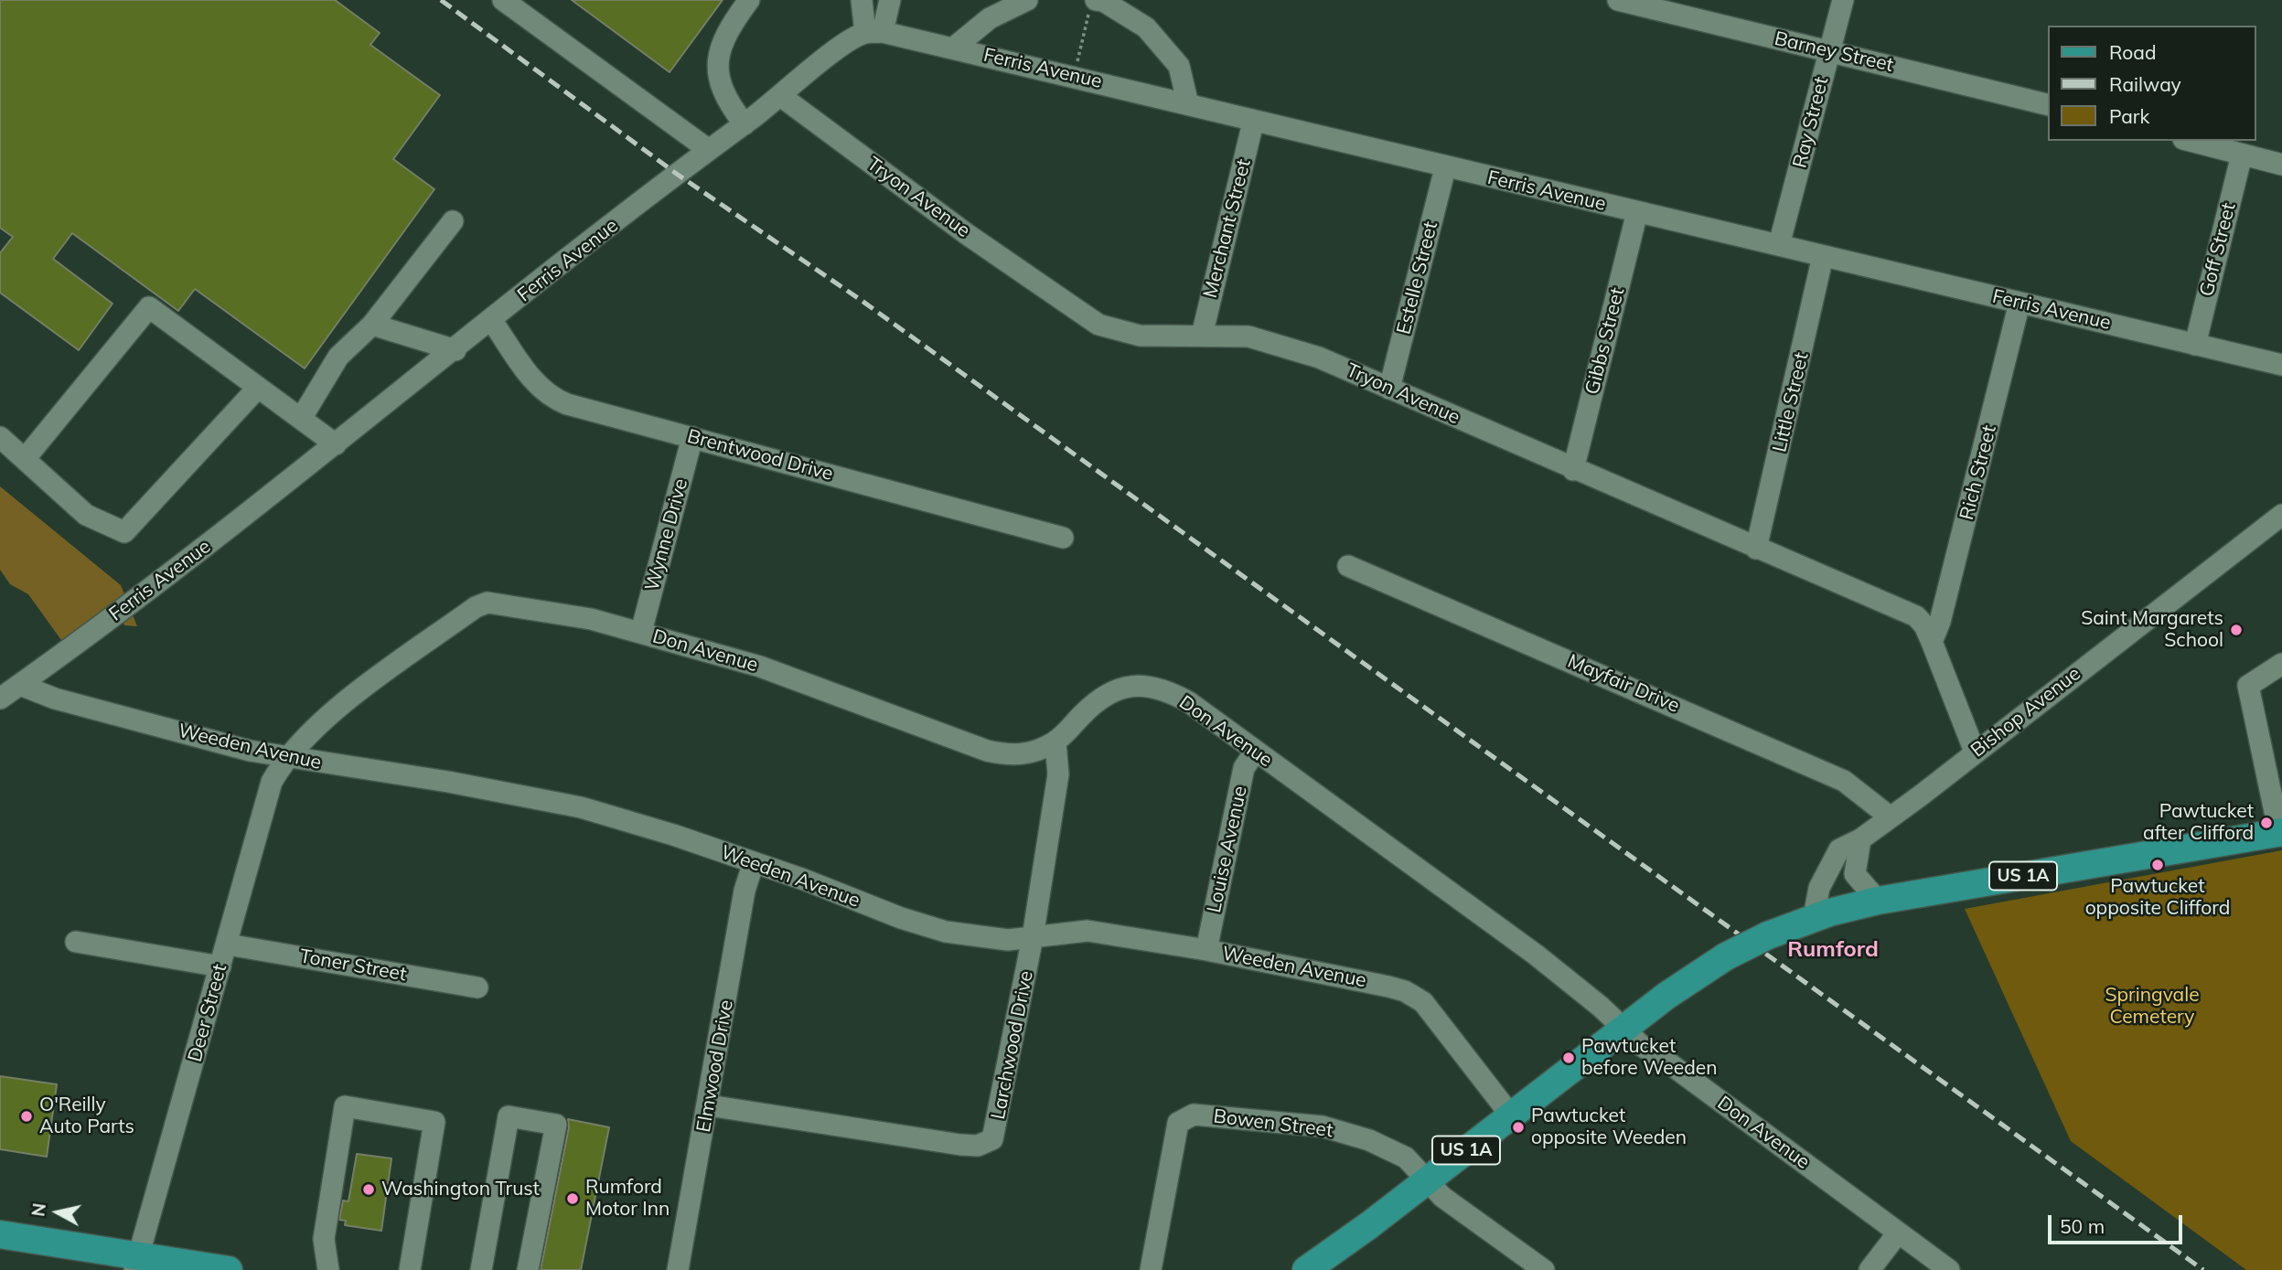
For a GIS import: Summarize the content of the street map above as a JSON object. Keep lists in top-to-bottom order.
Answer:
{
  "streets": {
    "main road": ["US 1A"],
    "street": [
      "Barney Street",
      "Ferris Avenue",
      "Ray Street",
      "Tryon Avenue",
      "Merchant Street",
      "Goff Street",
      "Estelle Street",
      "Gibbs Street",
      "Little Street",
      "Brentwood Drive",
      "Rich Street",
      "Wynne Drive",
      "Don Avenue",
      "Mayfair Drive",
      "Bishop Avenue",
      "Weeden Avenue",
      "Louise Avenue",
      "Toner Street",
      "Deer Street",
      "Larchwood Drive",
      "Elmwood Drive",
      "Bowen Street"
    ]
  },
  "crossings": [
    ["Barney Street", "Ray Street"],
    ["Ferris Avenue", "Ray Street"],
    ["Ferris Avenue", "Tryon Avenue"],
    ["Ferris Avenue", "Merchant Street"],
    ["Ferris Avenue", "Goff Street"],
    ["Ferris Avenue", "Estelle Street"],
    ["Ferris Avenue", "Gibbs Street"],
    ["Ferris Avenue", "Little Street"],
    ["Ferris Avenue", "Brentwood Drive"],
    ["Ferris Avenue", "Rich Street"],
    ["Ferris Avenue", "Weeden Avenue"],
    ["Tryon Avenue", "Merchant Street"],
    ["Tryon Avenue", "Estelle Street"],
    ["Tryon Avenue", "Gibbs Street"],
    ["Tryon Avenue", "Little Street"],
    ["Tryon Avenue", "Rich Street"],
    ["Tryon Avenue", "Bishop Avenue"],
    ["Brentwood Drive", "Wynne Drive"],
    ["Wynne Drive", "Don Avenue"],
    ["Don Avenue", "Weeden Avenue"],
    ["Don Avenue", "Louise Avenue"],
    ["Don Avenue", "US 1A"],
    ["Don Avenue", "Deer Street"],
    ["Don Avenue", "Larchwood Drive"],
    ["Mayfair Drive", "Bishop Avenue"],
    ["Bishop Avenue", "US 1A"],
    ["Weeden Avenue", "Louise Avenue"],
    ["Weeden Avenue", "US 1A"],
    ["Weeden Avenue", "Deer Street"],
    ["Weeden Avenue", "Larchwood Drive"],
    ["Weeden Avenue", "Elmwood Drive"],
    ["US 1A", "Bowen Street"],
    ["Toner Street", "Deer Street"],
    ["Larchwood Drive", "Elmwood Drive"]
  ],
  "districts": ["Rumford"],
  "parks": ["Springvale Cemetery"],
  "places": [
    "Saint Margarets School",
    "Pawtucket after Clifford",
    "Pawtucket opposite Clifford",
    "Pawtucket before Weeden",
    "O'Reilly Auto Parts",
    "Pawtucket opposite Weeden",
    "Washington Trust",
    "Rumford Motor Inn"
  ],
  "legend": ["Road", "Railway", "Park"],
  "scale_bar": "50 m",
  "north": "left"
}
